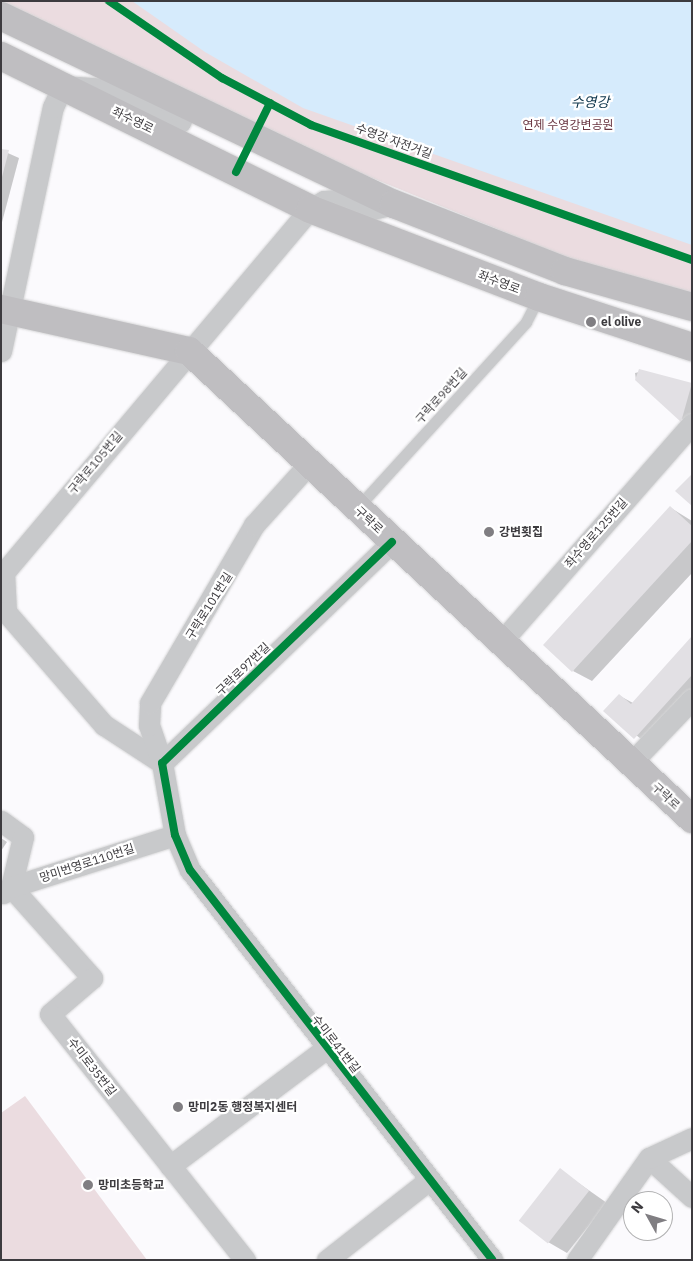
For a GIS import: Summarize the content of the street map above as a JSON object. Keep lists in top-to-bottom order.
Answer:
{
  "streets": {
    "main road": ["좌수영로", "구락로"],
    "street": [
      "구락로105번길",
      "좌수영로125번길",
      "구락로101번길",
      "구락로97번길",
      "망미번영로110번길",
      "수미로41번길",
      "수미로35번길"
    ],
    "lane": ["구락로98번길"],
    "cycle path": ["수영강 자전거길"]
  },
  "crossings": [
    ["좌수영로", "구락로98번길"],
    ["구락로98번길", "구락로"],
    ["구락로105번길", "구락로"],
    ["구락로", "좌수영로125번길"],
    ["구락로", "구락로101번길"],
    ["구락로", "구락로97번길"],
    ["구락로101번길", "구락로97번길"],
    ["망미번영로110번길", "수미로41번길"],
    ["망미번영로110번길", "수미로35번길"]
  ],
  "water": ["수영강"],
  "parks": ["연제 수영강변공원"],
  "places": [
    "el olive",
    "강변횟집",
    "망미2동 행정복지센터",
    "망미초등학교"
  ],
  "north": "top left"
}
